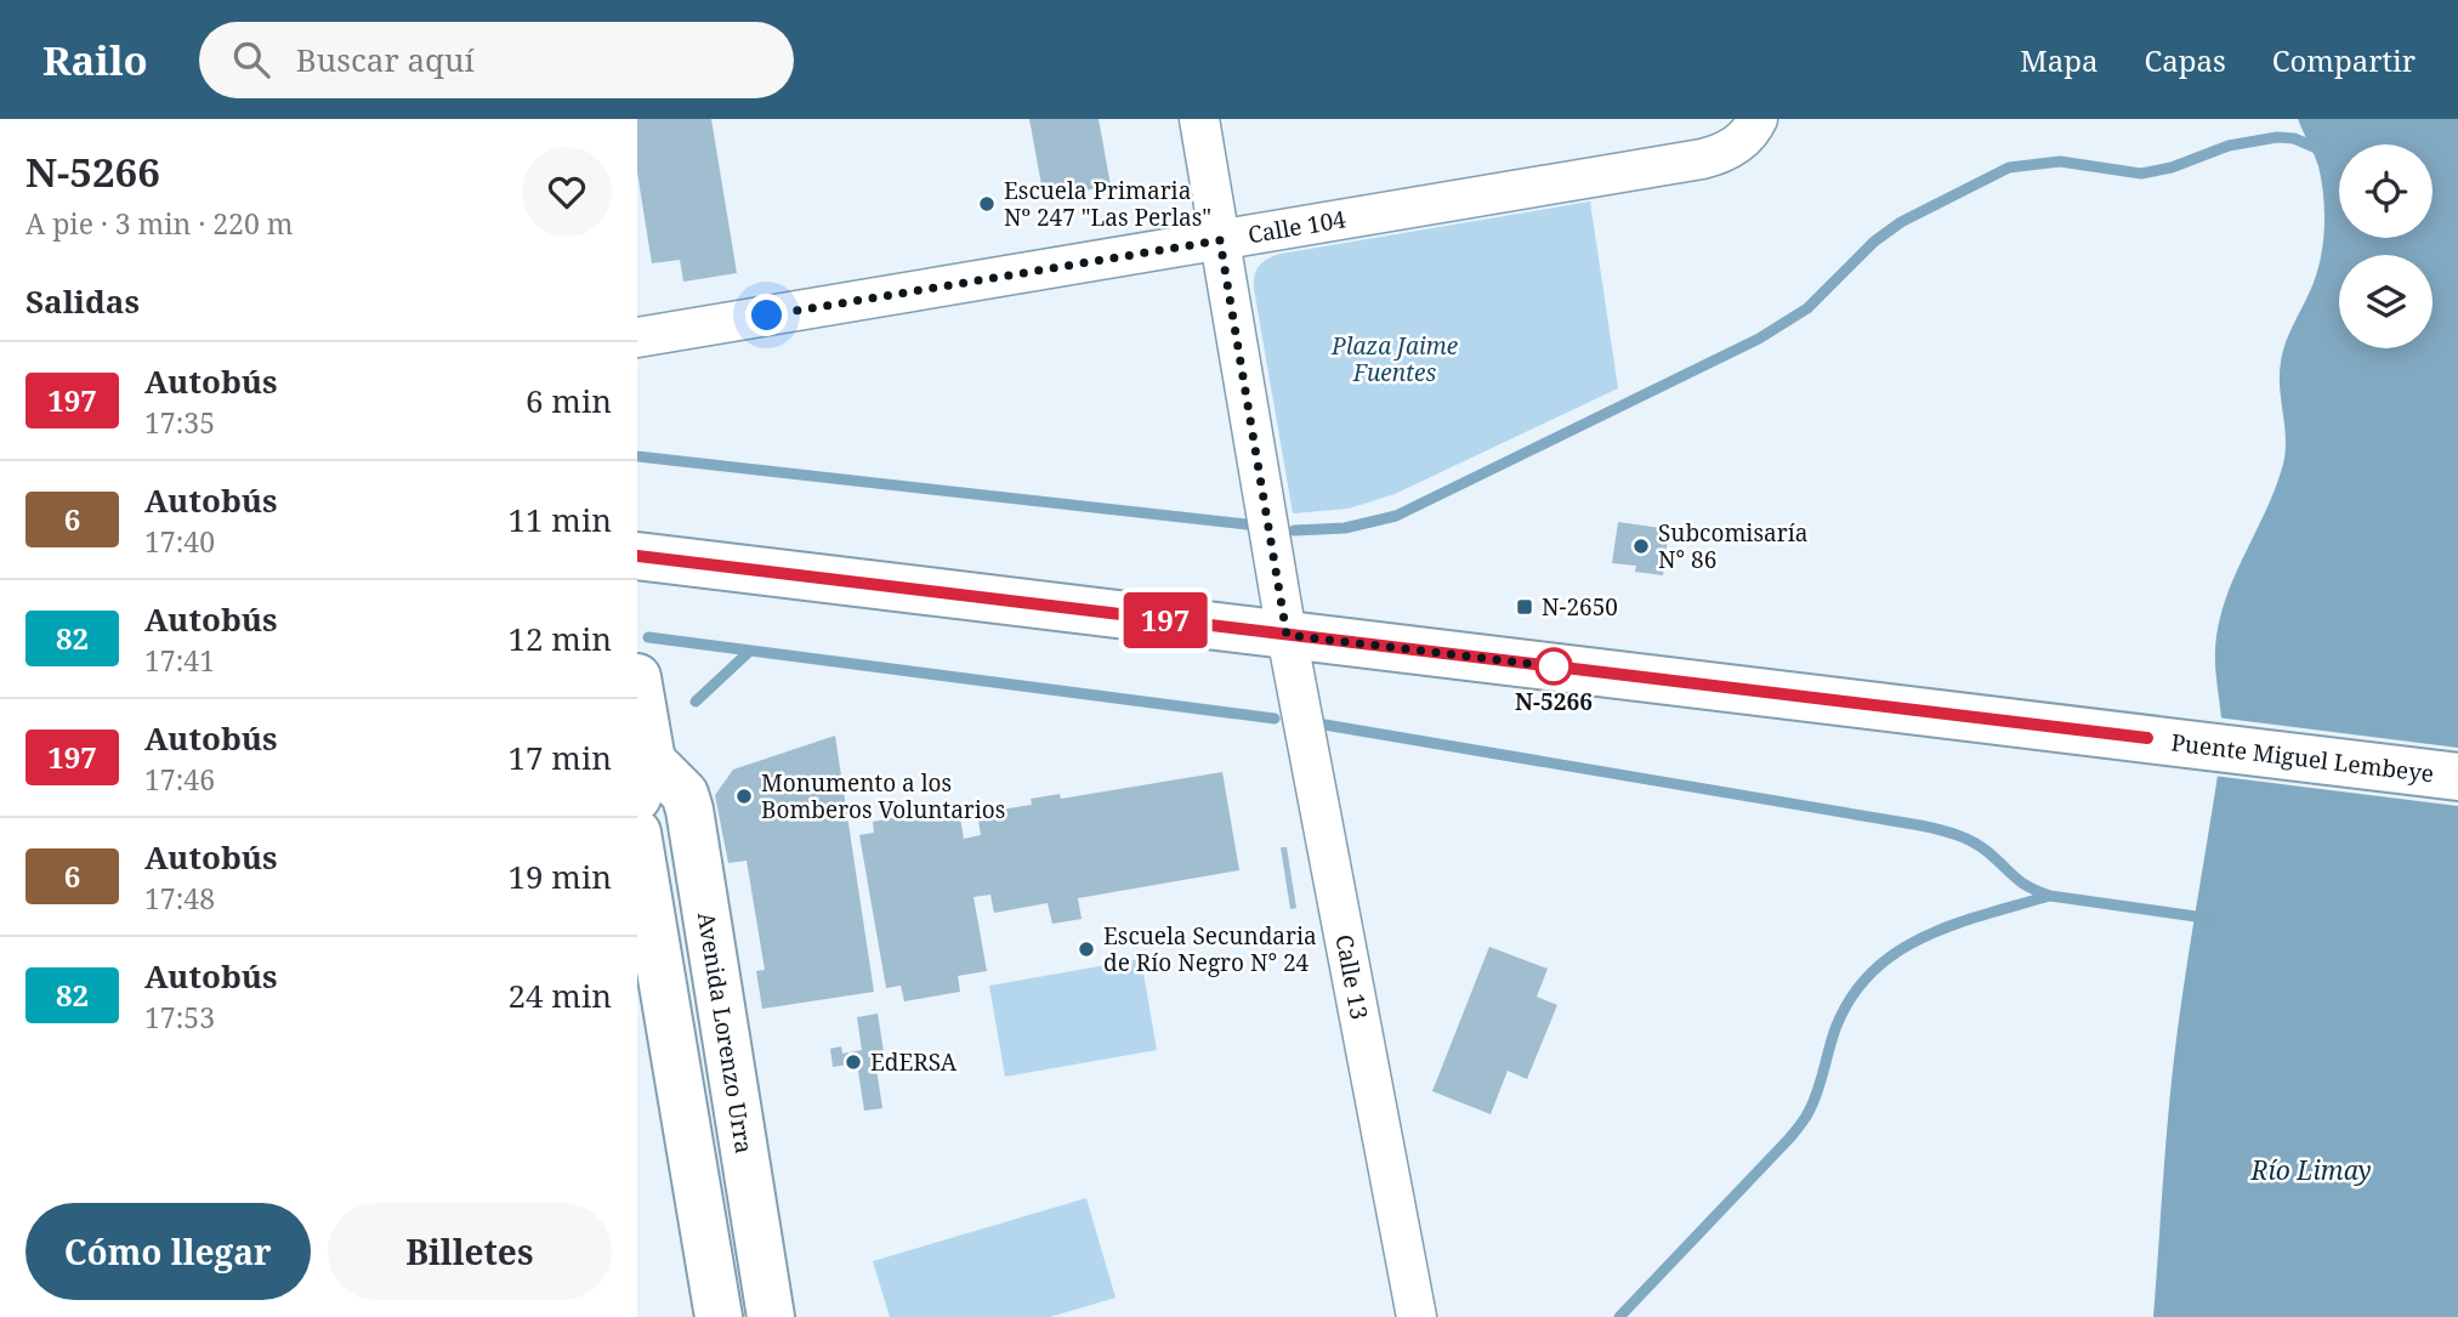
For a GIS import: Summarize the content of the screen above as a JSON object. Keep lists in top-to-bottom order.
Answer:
{
  "streets": {
    "street": [
      "Calle 104",
      "Puente Miguel Lembeye",
      "Calle 13",
      "Avenida Lorenzo Urra"
    ]
  },
  "crossings": [
    ["Calle 104", "Calle 13"],
    ["Puente Miguel Lembeye", "Calle 13"]
  ],
  "water": ["Río Limay"],
  "parks": ["Plaza Jaime Fuentes"],
  "places": {
    "other": [
      "Escuela Primaria Nº 247 \"Las Perlas\"",
      "Subcomisaría N° 86",
      "N-5266",
      "Monumento a los Bomberos Voluntarios",
      "Escuela Secundaria de Río Negro N° 24",
      "EdERSA"
    ],
    "transit": ["N-2650"]
  },
  "lines": ["bus line 197"],
  "page": {
    "header": "Railo",
    "search": "Buscar aquí",
    "nav": ["Mapa", "Capas", "Compartir"],
    "heading": [
      ["N-5266", "A pie · 3 min · 220 m"],
      "Salidas"
    ],
    "on_map": "197",
    "list": [
      {
        "mark": "197",
        "name": "Autobús",
        "note": "17:35",
        "value": "6 min"
      },
      {
        "mark": "6",
        "name": "Autobús",
        "note": "17:40",
        "value": "11 min"
      },
      {
        "mark": "82",
        "name": "Autobús",
        "note": "17:41",
        "value": "12 min"
      },
      {
        "mark": "197",
        "name": "Autobús",
        "note": "17:46",
        "value": "17 min"
      },
      {
        "mark": "6",
        "name": "Autobús",
        "note": "17:48",
        "value": "19 min"
      },
      {
        "mark": "82",
        "name": "Autobús",
        "note": "17:53",
        "value": "24 min"
      }
    ],
    "buttons": ["Cómo llegar", "Billetes"]
  }
}
